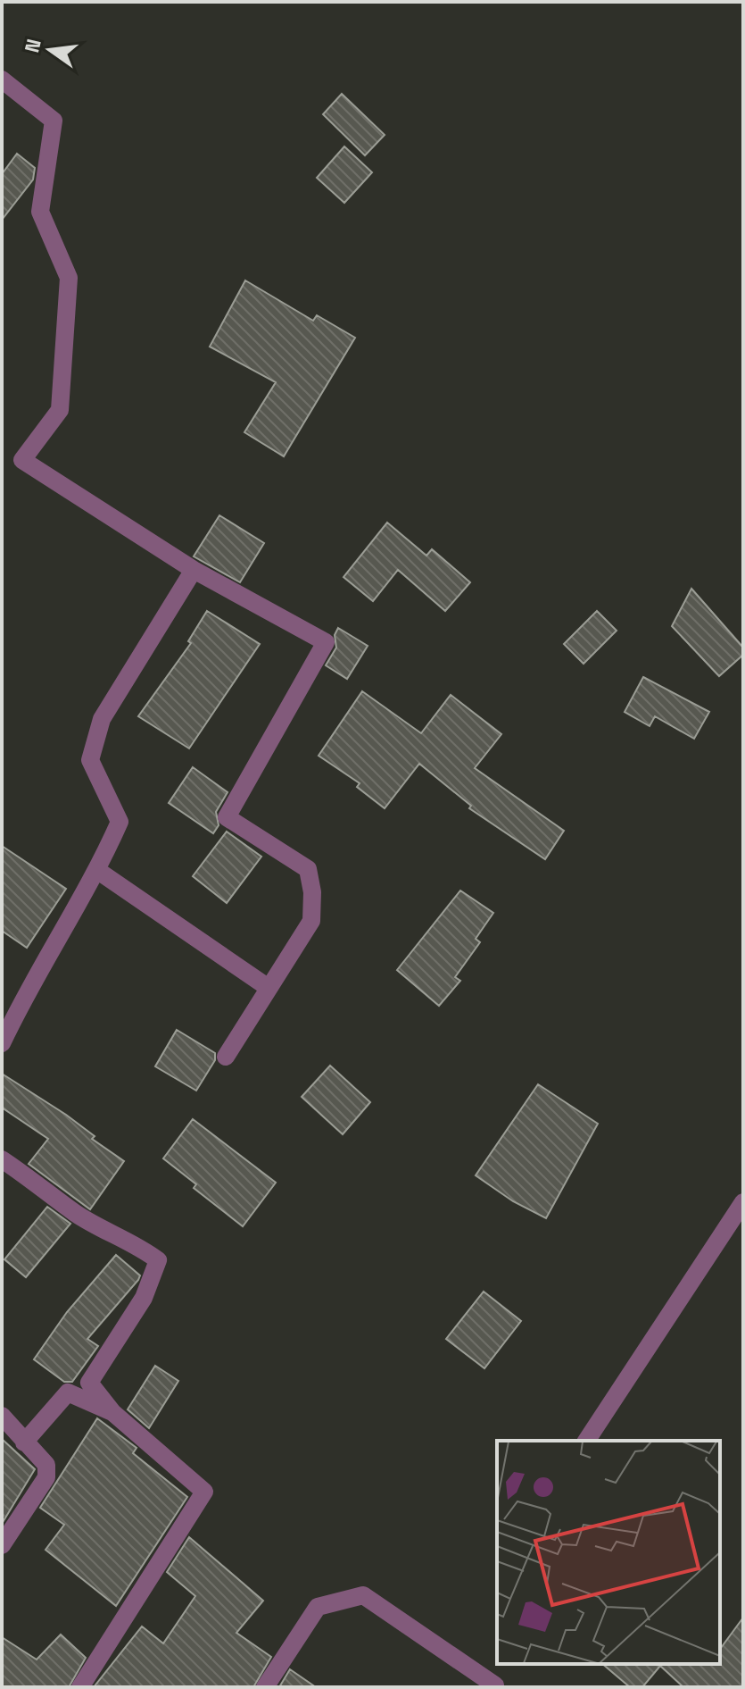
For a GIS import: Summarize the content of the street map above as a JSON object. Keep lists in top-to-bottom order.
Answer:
{
  "north": "left"
}
